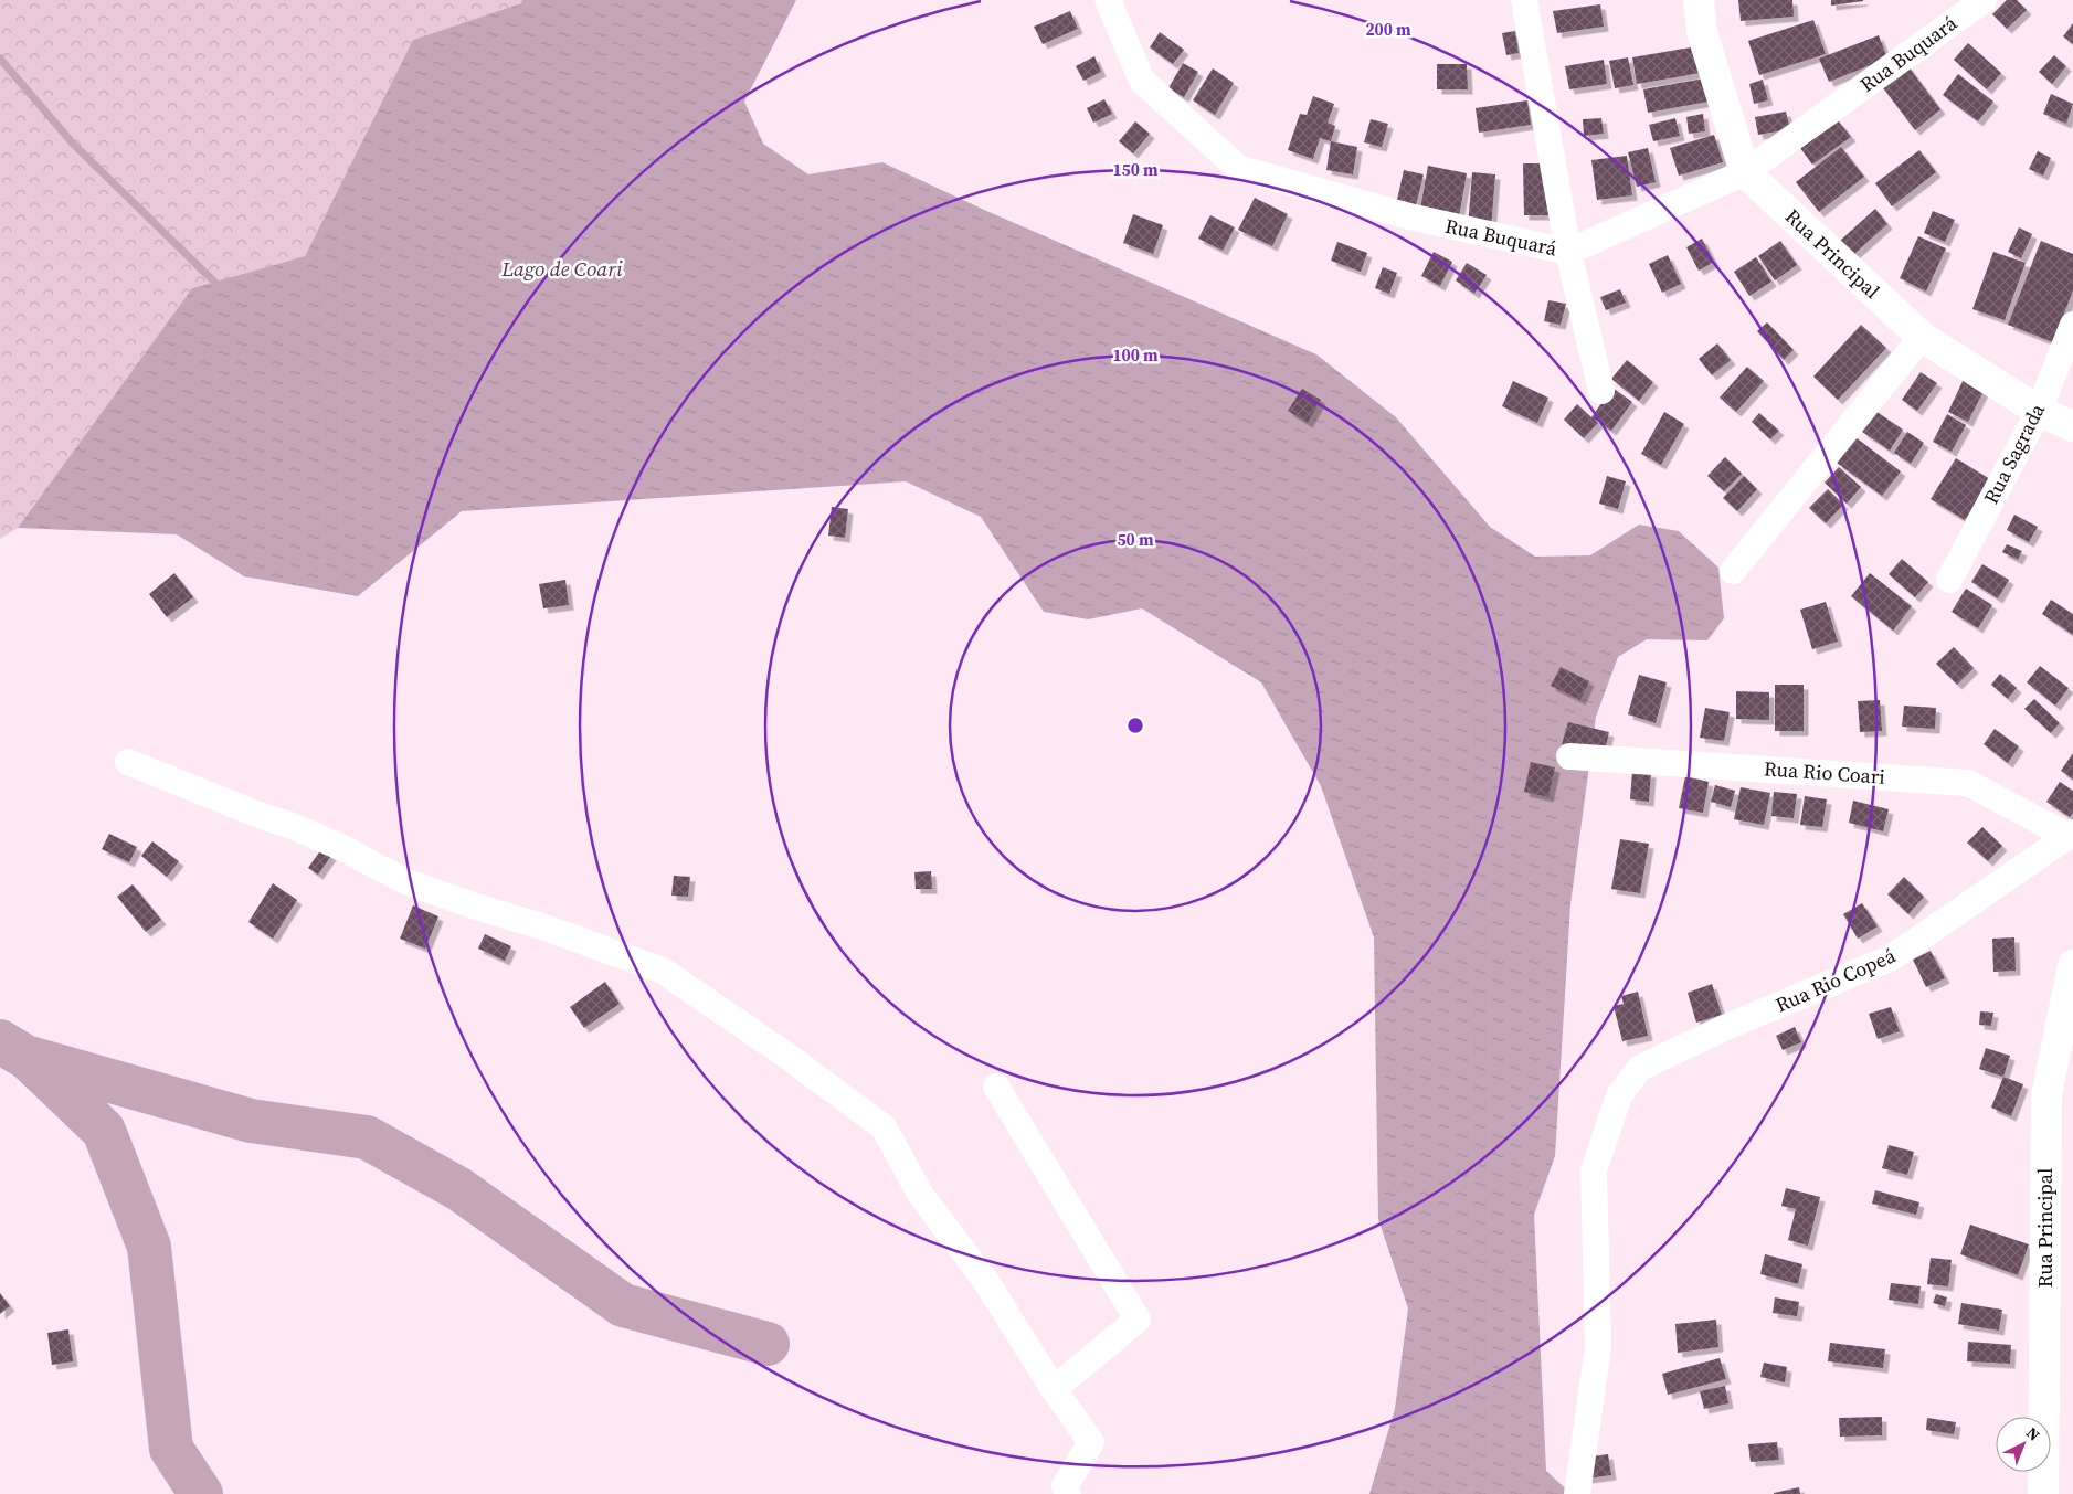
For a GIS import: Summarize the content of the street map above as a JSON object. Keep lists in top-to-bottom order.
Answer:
{
  "streets": {
    "street": [
      "Rua Buquará",
      "Rua Principal",
      "Rua Sagrada",
      "Rua Rio Coari",
      "Rua Rio Copeá"
    ]
  },
  "crossings": [
    ["Rua Buquará", "Rua Principal"],
    ["Rua Principal", "Rua Sagrada"],
    ["Rua Rio Coari", "Rua Rio Copeá"]
  ],
  "water": ["Lago de Coari"],
  "north": "top right",
  "rings": [
    "200 m",
    "150 m",
    "100 m",
    "50 m"
  ]
}
